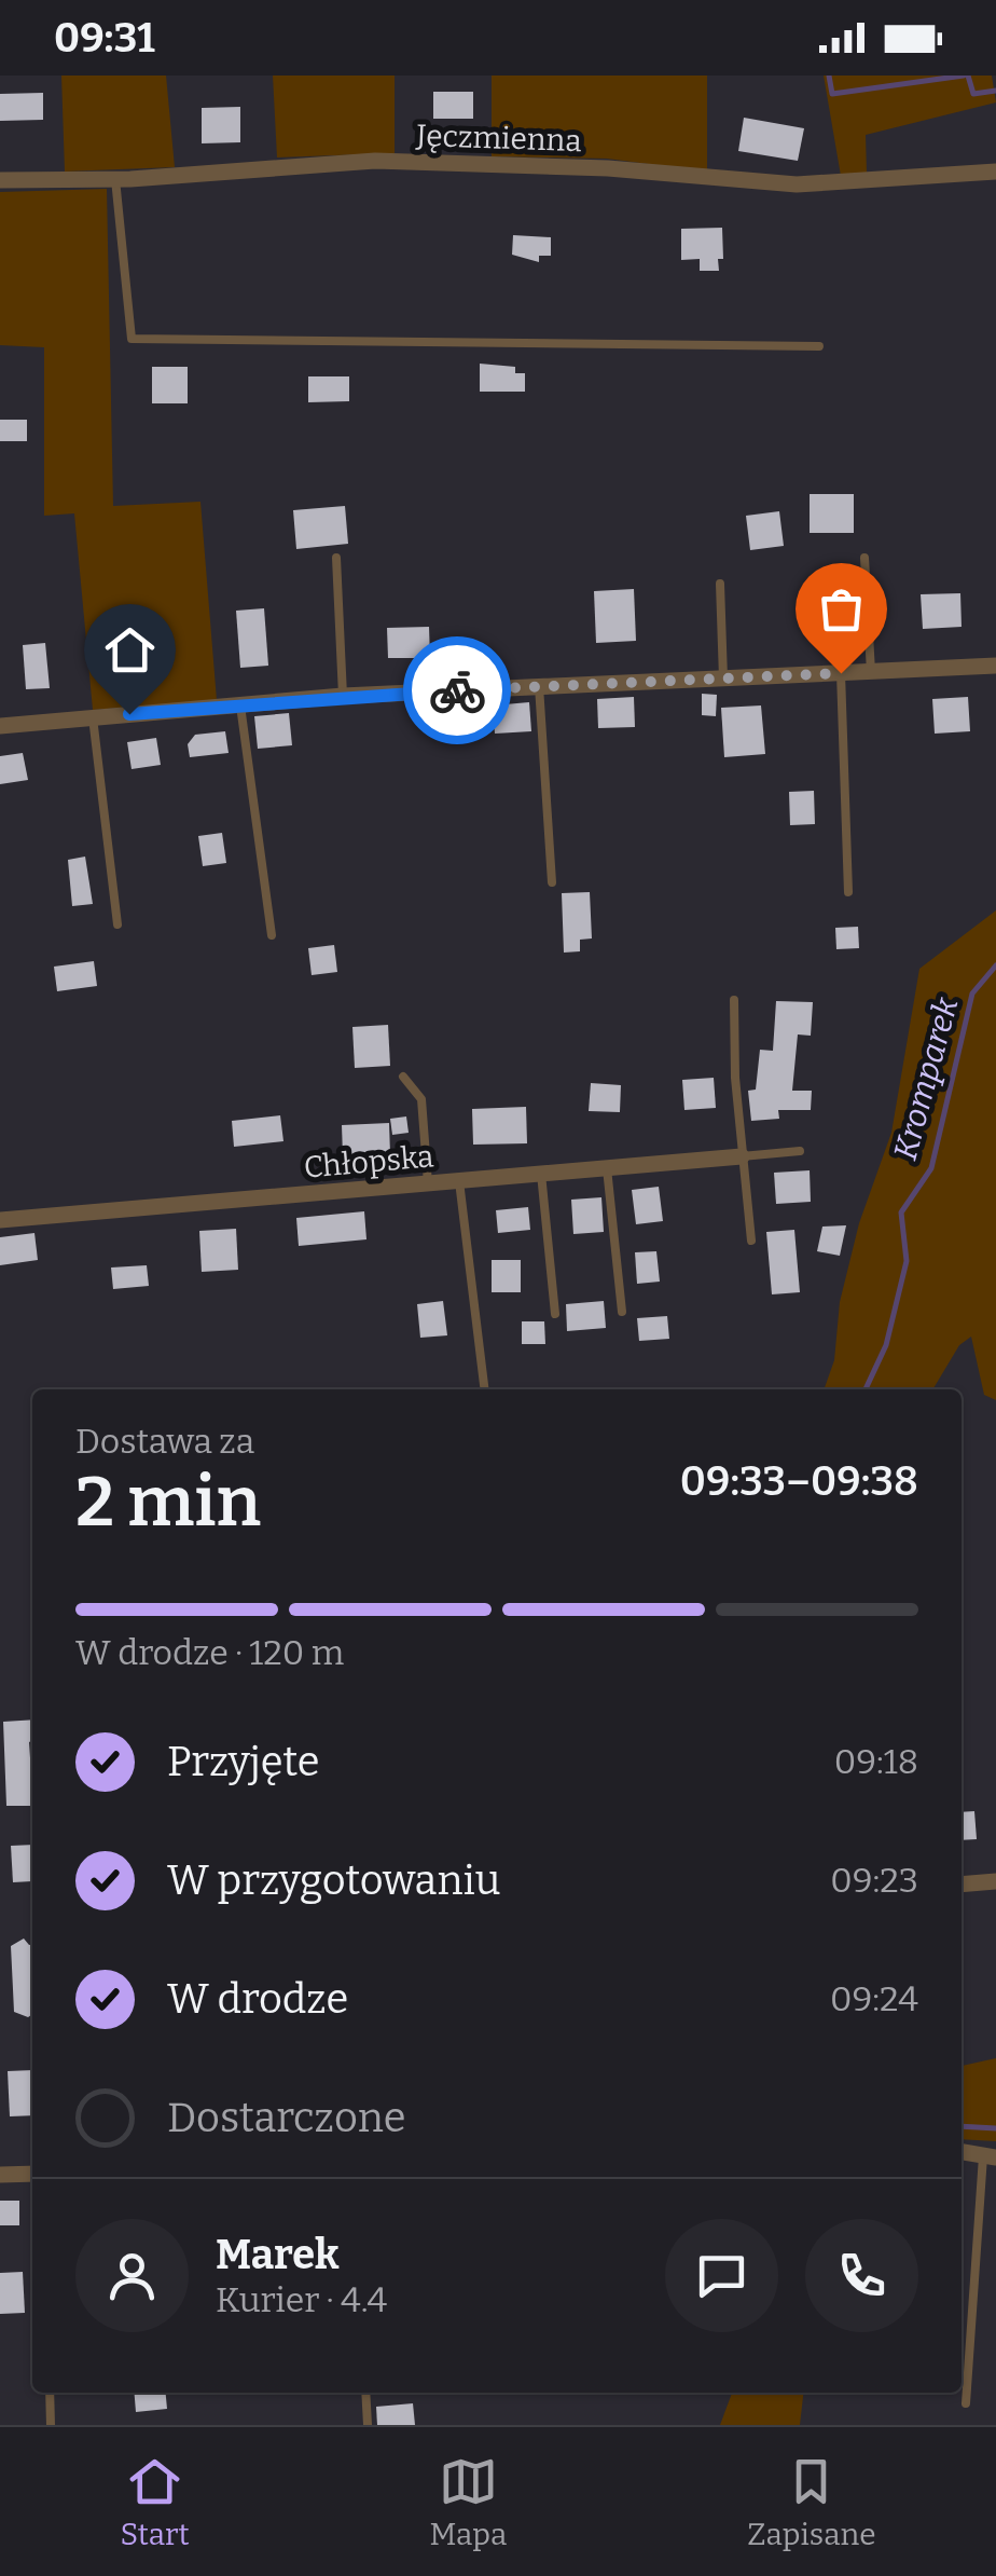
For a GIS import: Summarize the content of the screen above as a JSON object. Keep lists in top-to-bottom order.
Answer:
{
  "streets": {
    "street": ["Jęczmienna", "Chłopska"]
  },
  "water": ["Kromparek"],
  "page": {
    "status": "09:31",
    "heading": ["2 min", "Dostawa za", "09:33–09:38"],
    "panel": ["Marek", "Kurier · 4.4"],
    "bar": "W drodze · 120 m",
    "list": [
      ["Przyjęte", "09:18"],
      ["W przygotowaniu", "09:23"],
      ["W drodze", "09:24"],
      "Dostarczone"
    ],
    "tabs": ["Start", "Mapa", "Zapisane"]
  }
}
